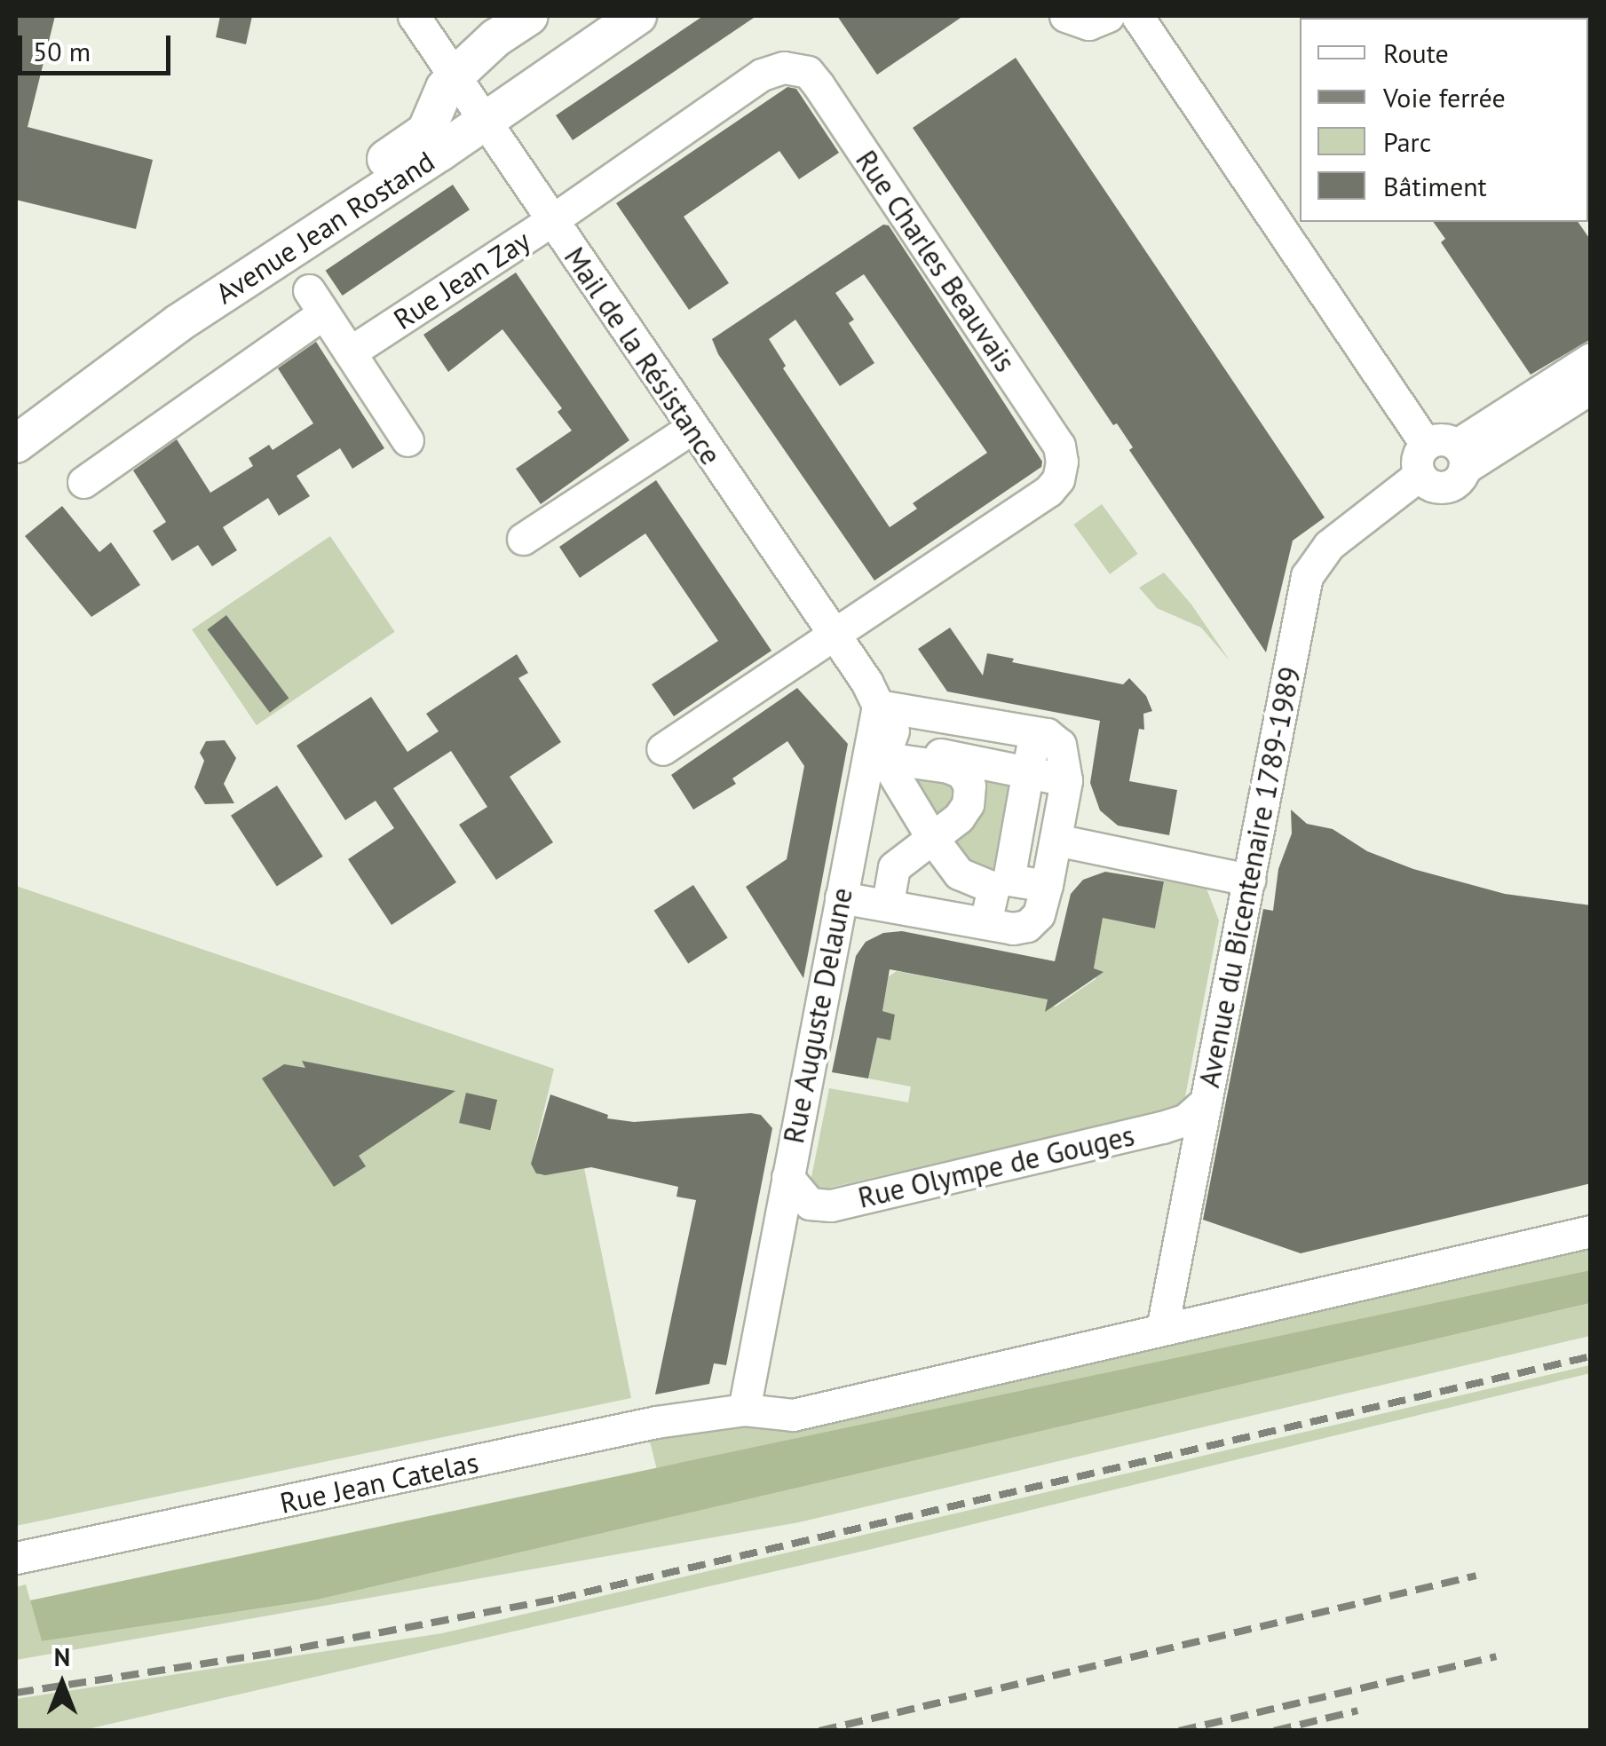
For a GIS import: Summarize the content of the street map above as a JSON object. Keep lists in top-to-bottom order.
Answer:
{
  "streets": {
    "main road": ["Avenue Jean Rostand"],
    "street": [
      "Rue Charles Beauvais",
      "Rue Jean Zay",
      "Mail de la Résistance",
      "Avenue du Bicentenaire 1789-1989",
      "Rue Auguste Delaune",
      "Rue Olympe de Gouges",
      "Rue Jean Catelas"
    ]
  },
  "crossings": [
    ["Avenue Jean Rostand", "Mail de la Résistance"],
    ["Rue Charles Beauvais", "Rue Jean Zay"],
    ["Rue Charles Beauvais", "Mail de la Résistance"],
    ["Rue Jean Zay", "Mail de la Résistance"],
    ["Avenue du Bicentenaire 1789-1989", "Rue Olympe de Gouges"],
    ["Avenue du Bicentenaire 1789-1989", "Rue Jean Catelas"],
    ["Rue Auguste Delaune", "Rue Olympe de Gouges"],
    ["Rue Auguste Delaune", "Rue Jean Catelas"]
  ],
  "legend": [
    "Route",
    "Voie ferrée",
    "Parc",
    "Bâtiment"
  ],
  "scale_bar": "50 m",
  "north": "top"
}
